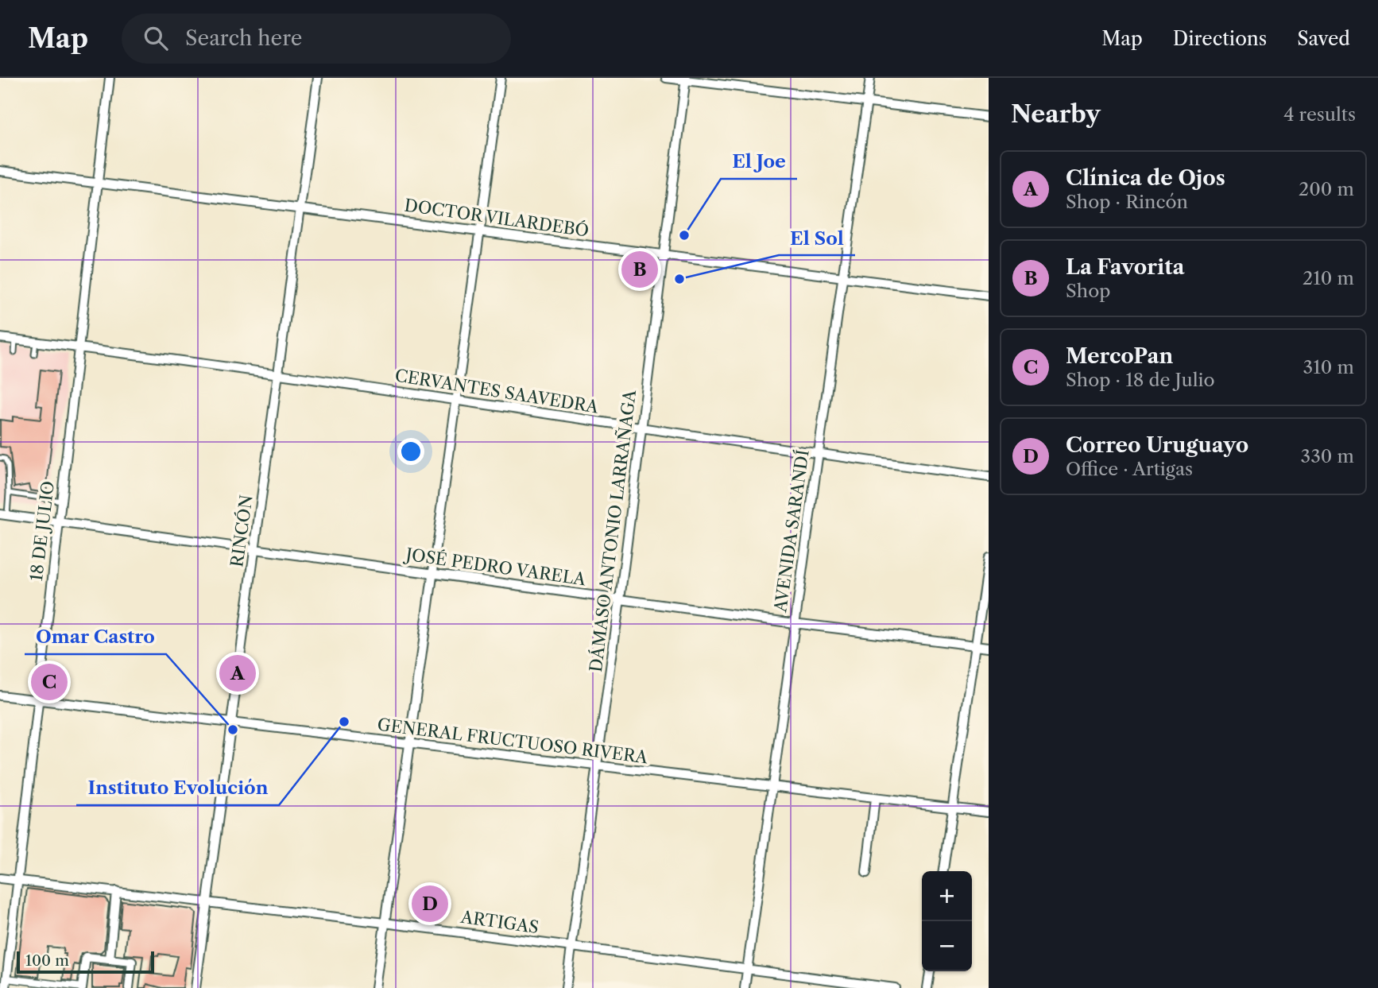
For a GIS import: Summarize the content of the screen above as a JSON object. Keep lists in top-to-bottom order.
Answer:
{
  "streets": {
    "street": [
      "DOCTOR VILARDEBÓ",
      "CERVANTES SAAVEDRA",
      "18 DE JULIO",
      "RINCÓN",
      "DÁMASO ANTONIO LARRAÑAGA",
      "AVENIDA SARANDÍ",
      "JOSÉ PEDRO VARELA",
      "GENERAL FRUCTUOSO RIVERA",
      "ARTIGAS"
    ]
  },
  "crossings": [
    ["DOCTOR VILARDEBÓ", "18 DE JULIO"],
    ["DOCTOR VILARDEBÓ", "RINCÓN"],
    ["DOCTOR VILARDEBÓ", "DÁMASO ANTONIO LARRAÑAGA"],
    ["DOCTOR VILARDEBÓ", "AVENIDA SARANDÍ"],
    ["CERVANTES SAAVEDRA", "18 DE JULIO"],
    ["CERVANTES SAAVEDRA", "RINCÓN"],
    ["CERVANTES SAAVEDRA", "DÁMASO ANTONIO LARRAÑAGA"],
    ["CERVANTES SAAVEDRA", "AVENIDA SARANDÍ"],
    ["18 DE JULIO", "JOSÉ PEDRO VARELA"],
    ["18 DE JULIO", "GENERAL FRUCTUOSO RIVERA"],
    ["18 DE JULIO", "ARTIGAS"],
    ["RINCÓN", "JOSÉ PEDRO VARELA"],
    ["RINCÓN", "GENERAL FRUCTUOSO RIVERA"],
    ["RINCÓN", "ARTIGAS"],
    ["DÁMASO ANTONIO LARRAÑAGA", "JOSÉ PEDRO VARELA"],
    ["DÁMASO ANTONIO LARRAÑAGA", "GENERAL FRUCTUOSO RIVERA"],
    ["DÁMASO ANTONIO LARRAÑAGA", "ARTIGAS"],
    ["AVENIDA SARANDÍ", "JOSÉ PEDRO VARELA"],
    ["AVENIDA SARANDÍ", "GENERAL FRUCTUOSO RIVERA"],
    ["AVENIDA SARANDÍ", "ARTIGAS"]
  ],
  "places": [
    "El Joe",
    "El Sol",
    "Instituto Evolución",
    "Omar Castro"
  ],
  "scale_bar": "100 m",
  "page": {
    "header": "Map",
    "search": "Search here",
    "nav": ["Map", "Directions", "Saved"],
    "heading": ["Nearby", "4 results"],
    "list": [
      {
        "mark": "A",
        "name": "Clínica de Ojos",
        "note": "Shop · Rincón",
        "value": "200 m"
      },
      {
        "mark": "B",
        "name": "La Favorita",
        "note": "Shop",
        "value": "210 m"
      },
      {
        "mark": "C",
        "name": "MercoPan",
        "note": "Shop · 18 de Julio",
        "value": "310 m"
      },
      {
        "mark": "D",
        "name": "Correo Uruguayo",
        "note": "Office · Artigas",
        "value": "330 m"
      }
    ],
    "pins": [
      "B",
      "A",
      "C",
      "D"
    ],
    "map_buttons": ["+", "−"],
    "scale": "100 m"
  }
}
